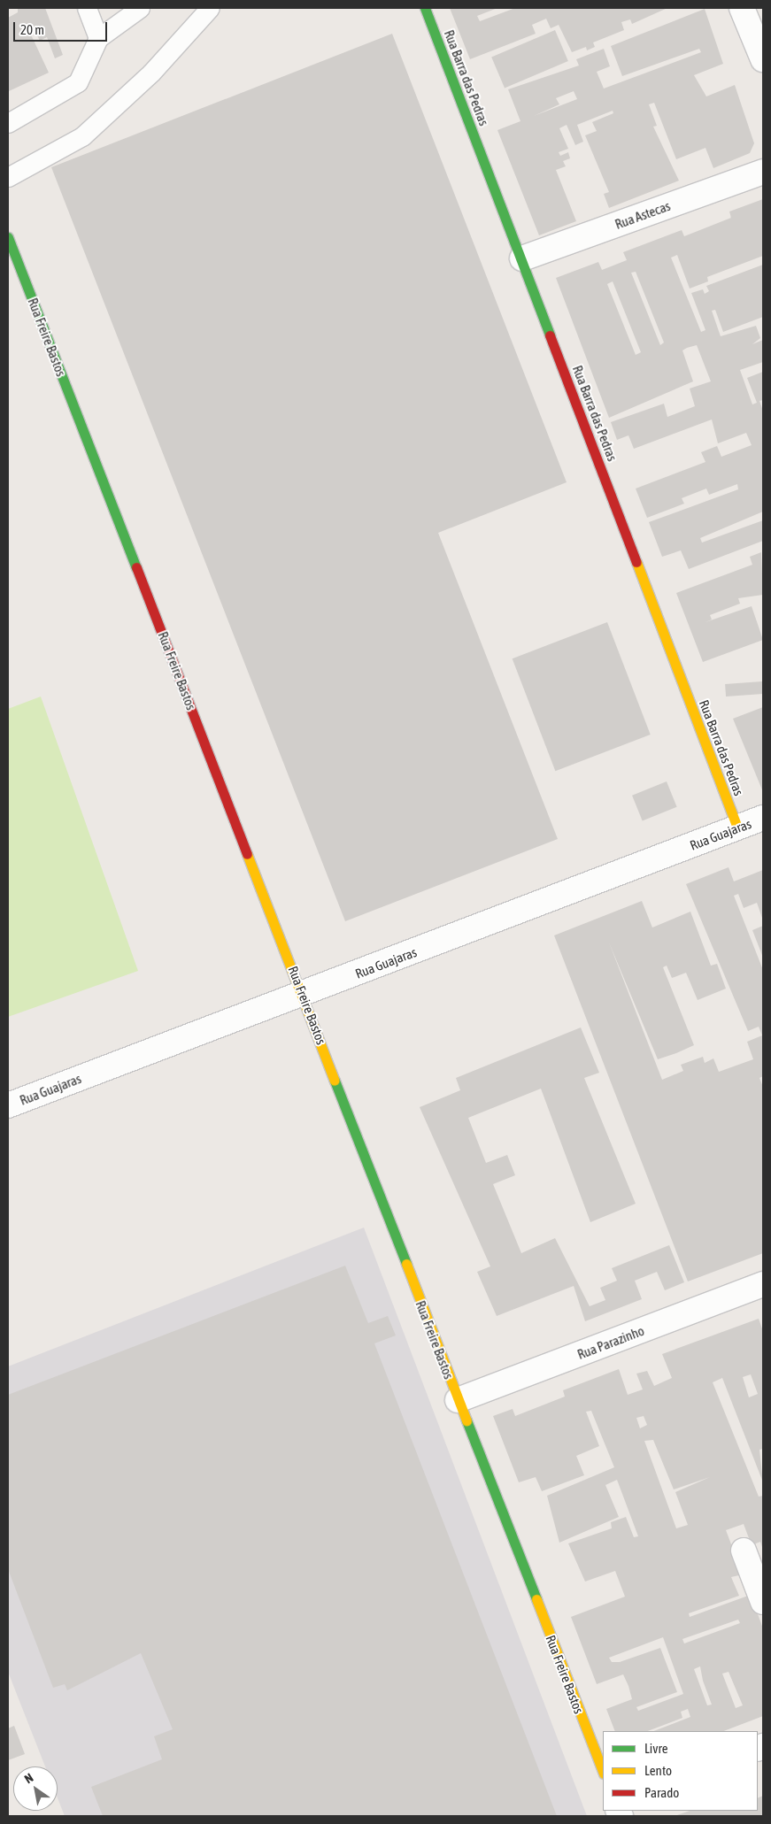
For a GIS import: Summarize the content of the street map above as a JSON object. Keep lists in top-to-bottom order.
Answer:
{
  "streets": {
    "street": [
      "Rua Barra das Pedras",
      "Rua Astecas",
      "Rua Freire Bastos",
      "Rua Guajaras",
      "Rua Parazinho"
    ]
  },
  "crossings": [
    ["Rua Barra das Pedras", "Rua Astecas"],
    ["Rua Barra das Pedras", "Rua Guajaras"],
    ["Rua Freire Bastos", "Rua Guajaras"],
    ["Rua Freire Bastos", "Rua Parazinho"]
  ],
  "legend": ["Livre", "Lento", "Parado"],
  "scale_bar": "20 m",
  "north": "top left"
}
